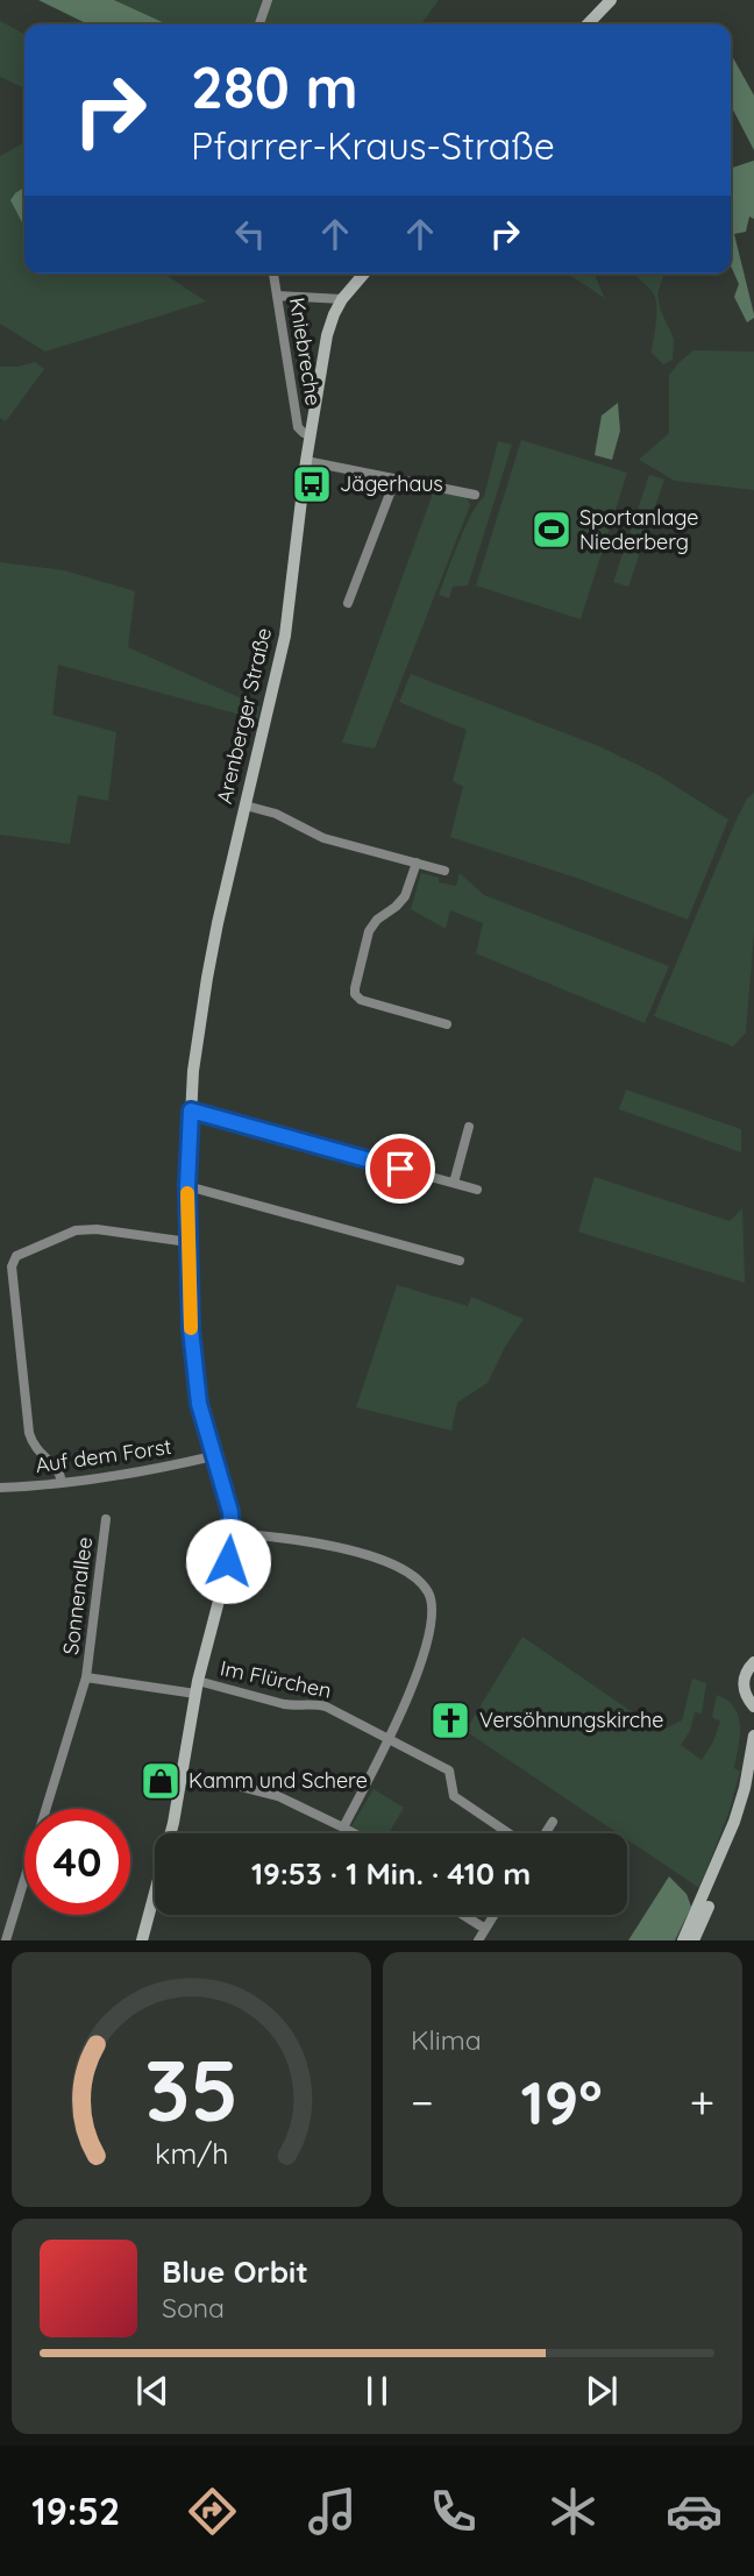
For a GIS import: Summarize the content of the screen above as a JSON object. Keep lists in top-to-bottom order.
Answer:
{
  "streets": {
    "street": [
      "Kniebreche",
      "Arenberger Straße",
      "Auf dem Forst",
      "Sonnenallee",
      "Im Flürchen"
    ]
  },
  "crossings": [
    ["Kniebreche", "Arenberger Straße"],
    ["Arenberger Straße", "Auf dem Forst"],
    ["Arenberger Straße", "Sonnenallee"],
    ["Arenberger Straße", "Im Flürchen"],
    ["Sonnenallee", "Im Flürchen"]
  ],
  "places": {
    "bus stop": ["Jägerhaus"],
    "sports": ["Sportanlage Niederberg"],
    "church": ["Versöhnungskirche"],
    "shop": ["Kamm und Schere"]
  },
  "page": {
    "turn": ["280 m", "Pfarrer-Kraus-Straße"],
    "limit": "40",
    "trip": "19:53 · 1 Min. · 410 m",
    "tile": "Klima",
    "heat": ["−", "19°", "+"],
    "song": ["Blue Orbit", "Sona"],
    "tabs": "19:52",
    "gauge": ["35", "km/h"]
  }
}
